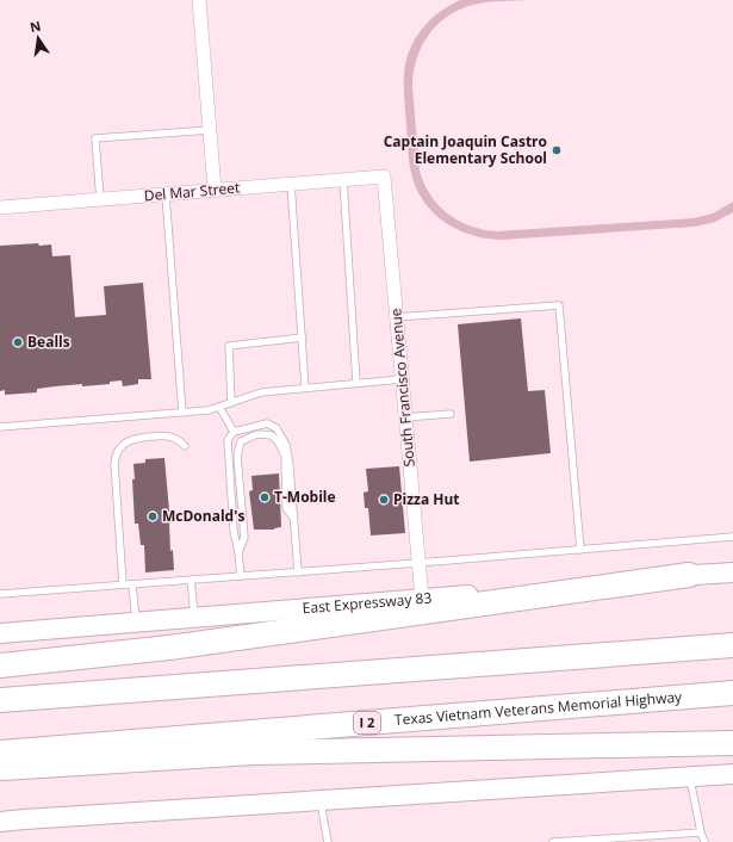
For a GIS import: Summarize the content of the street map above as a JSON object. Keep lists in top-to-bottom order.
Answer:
{
  "streets": {
    "highway": ["Texas Vietnam Veterans Memorial Highway", "I 2"],
    "main road": ["East Expressway 83"],
    "street": ["Del Mar Street", "South Francisco Avenue"]
  },
  "crossings": [
    ["Del Mar Street", "South Francisco Avenue"],
    ["South Francisco Avenue", "East Expressway 83"]
  ],
  "places": [
    "Captain Joaquin Castro Elementary School",
    "Bealls",
    "T-Mobile",
    "Pizza Hut",
    "McDonald's"
  ],
  "north": "top"
}
